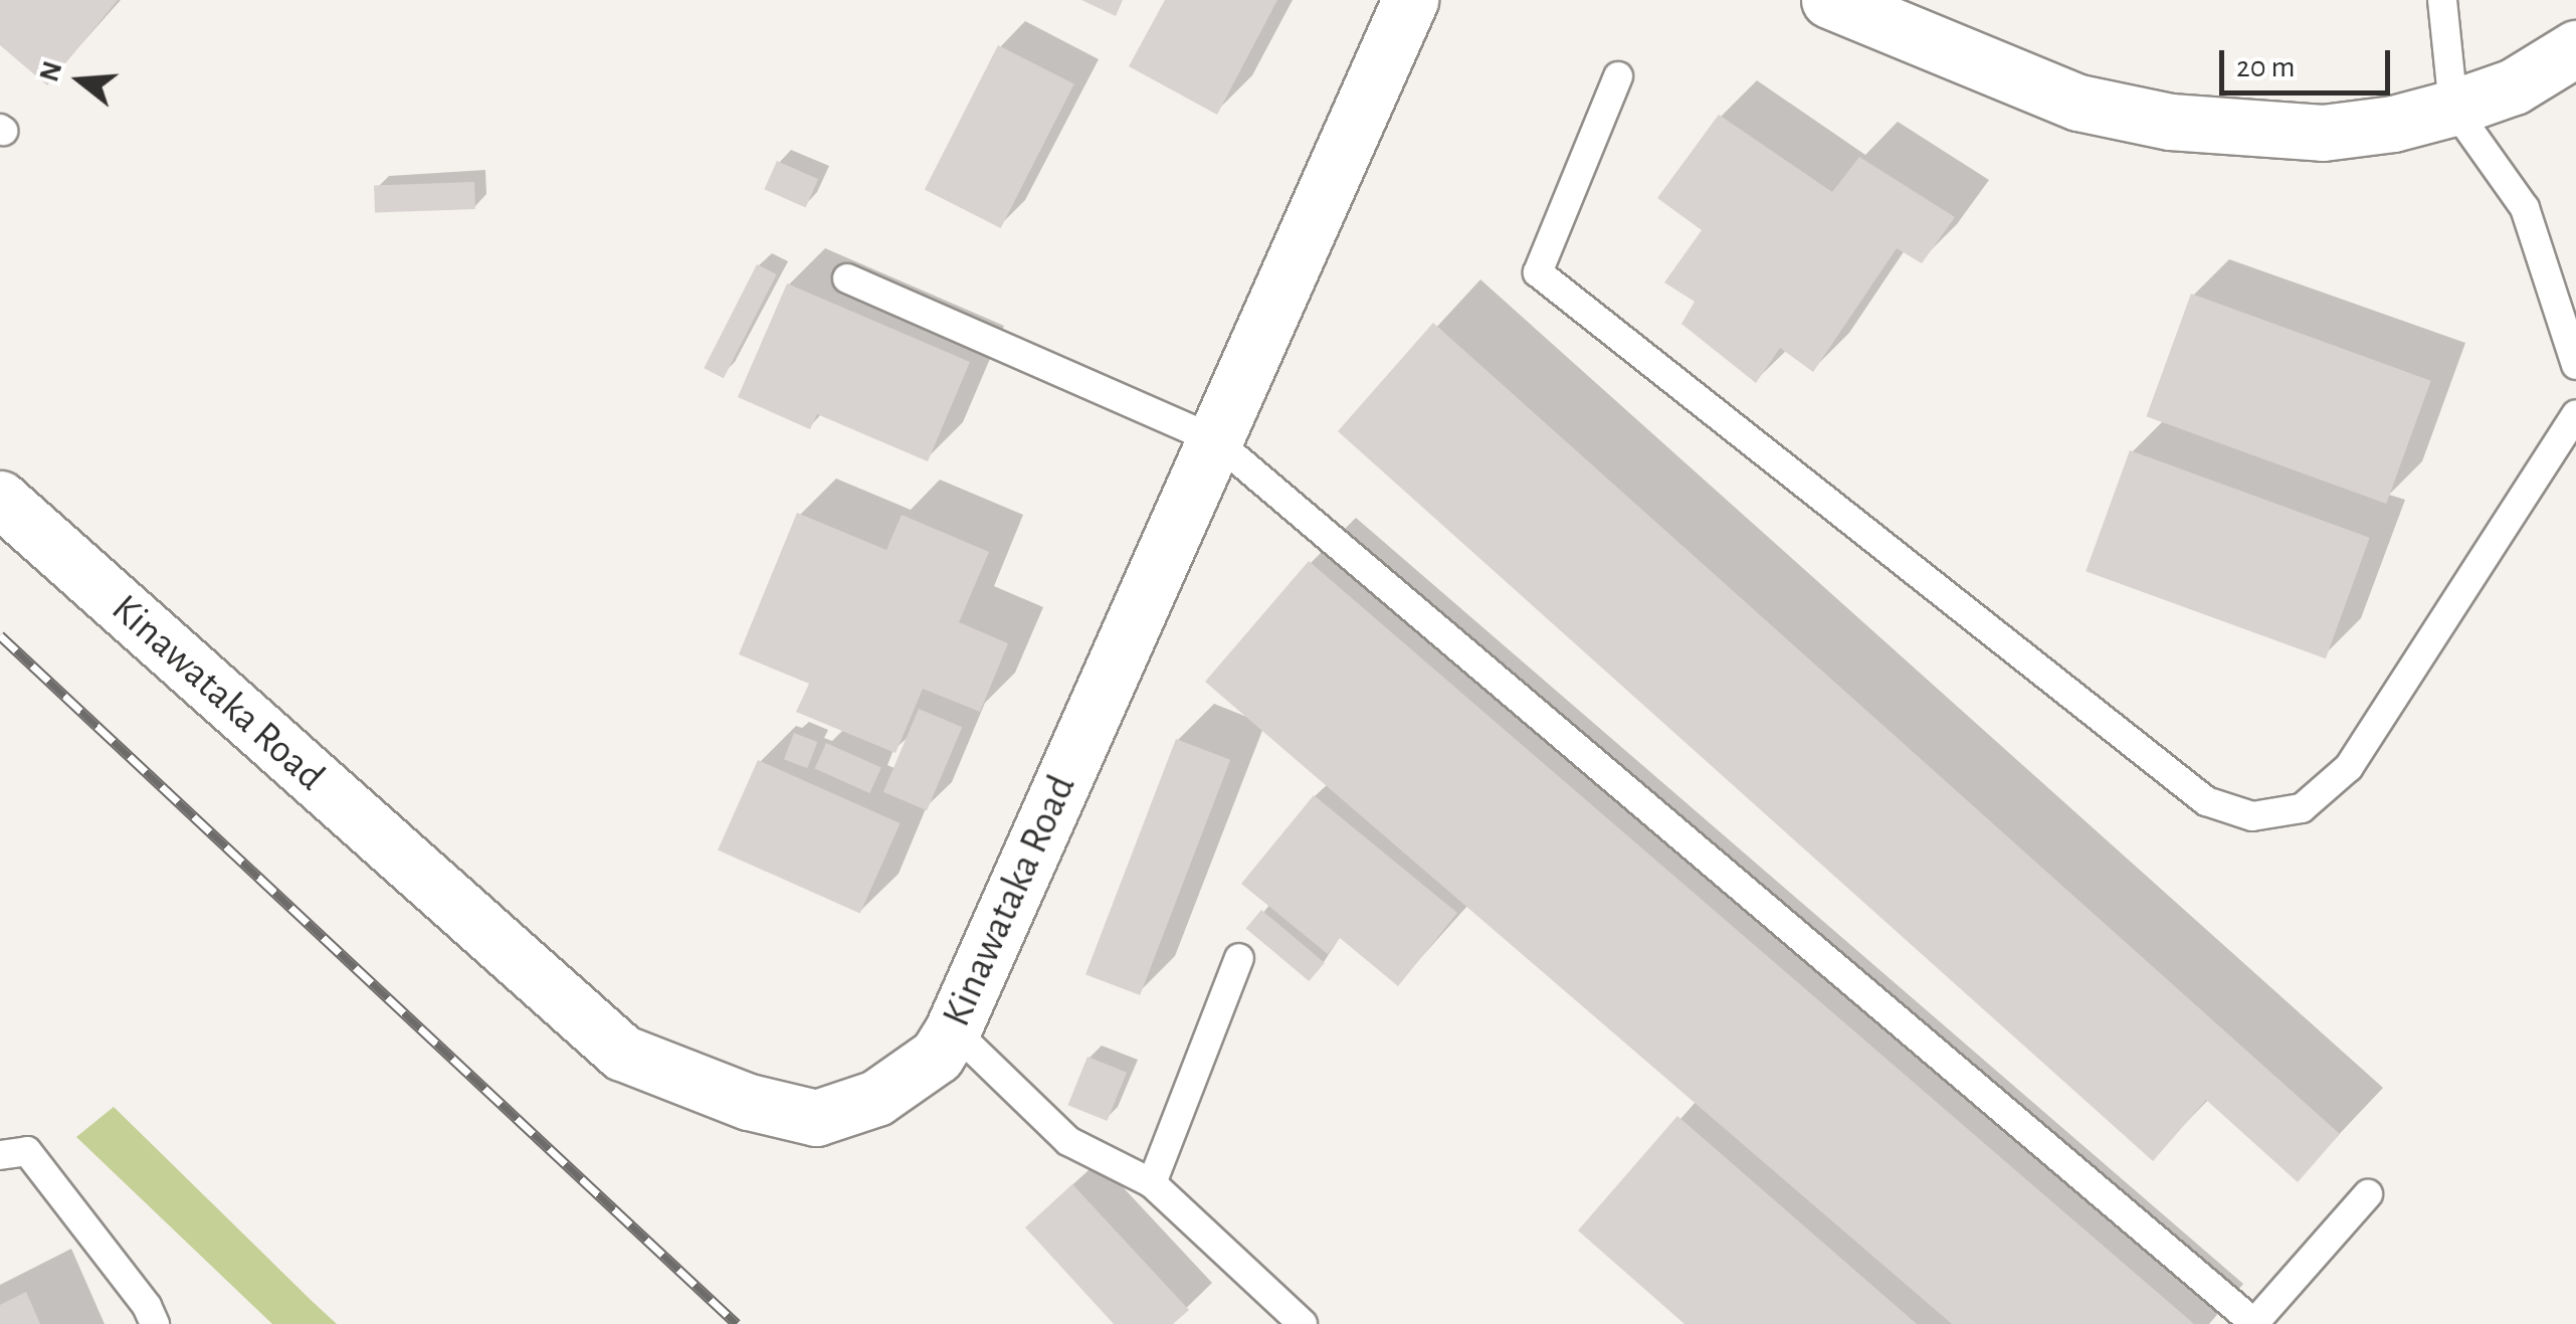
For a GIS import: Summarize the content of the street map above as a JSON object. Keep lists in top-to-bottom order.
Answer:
{
  "streets": {
    "street": ["Kinawataka Road"]
  },
  "scale_bar": "20 m",
  "north": "left"
}
